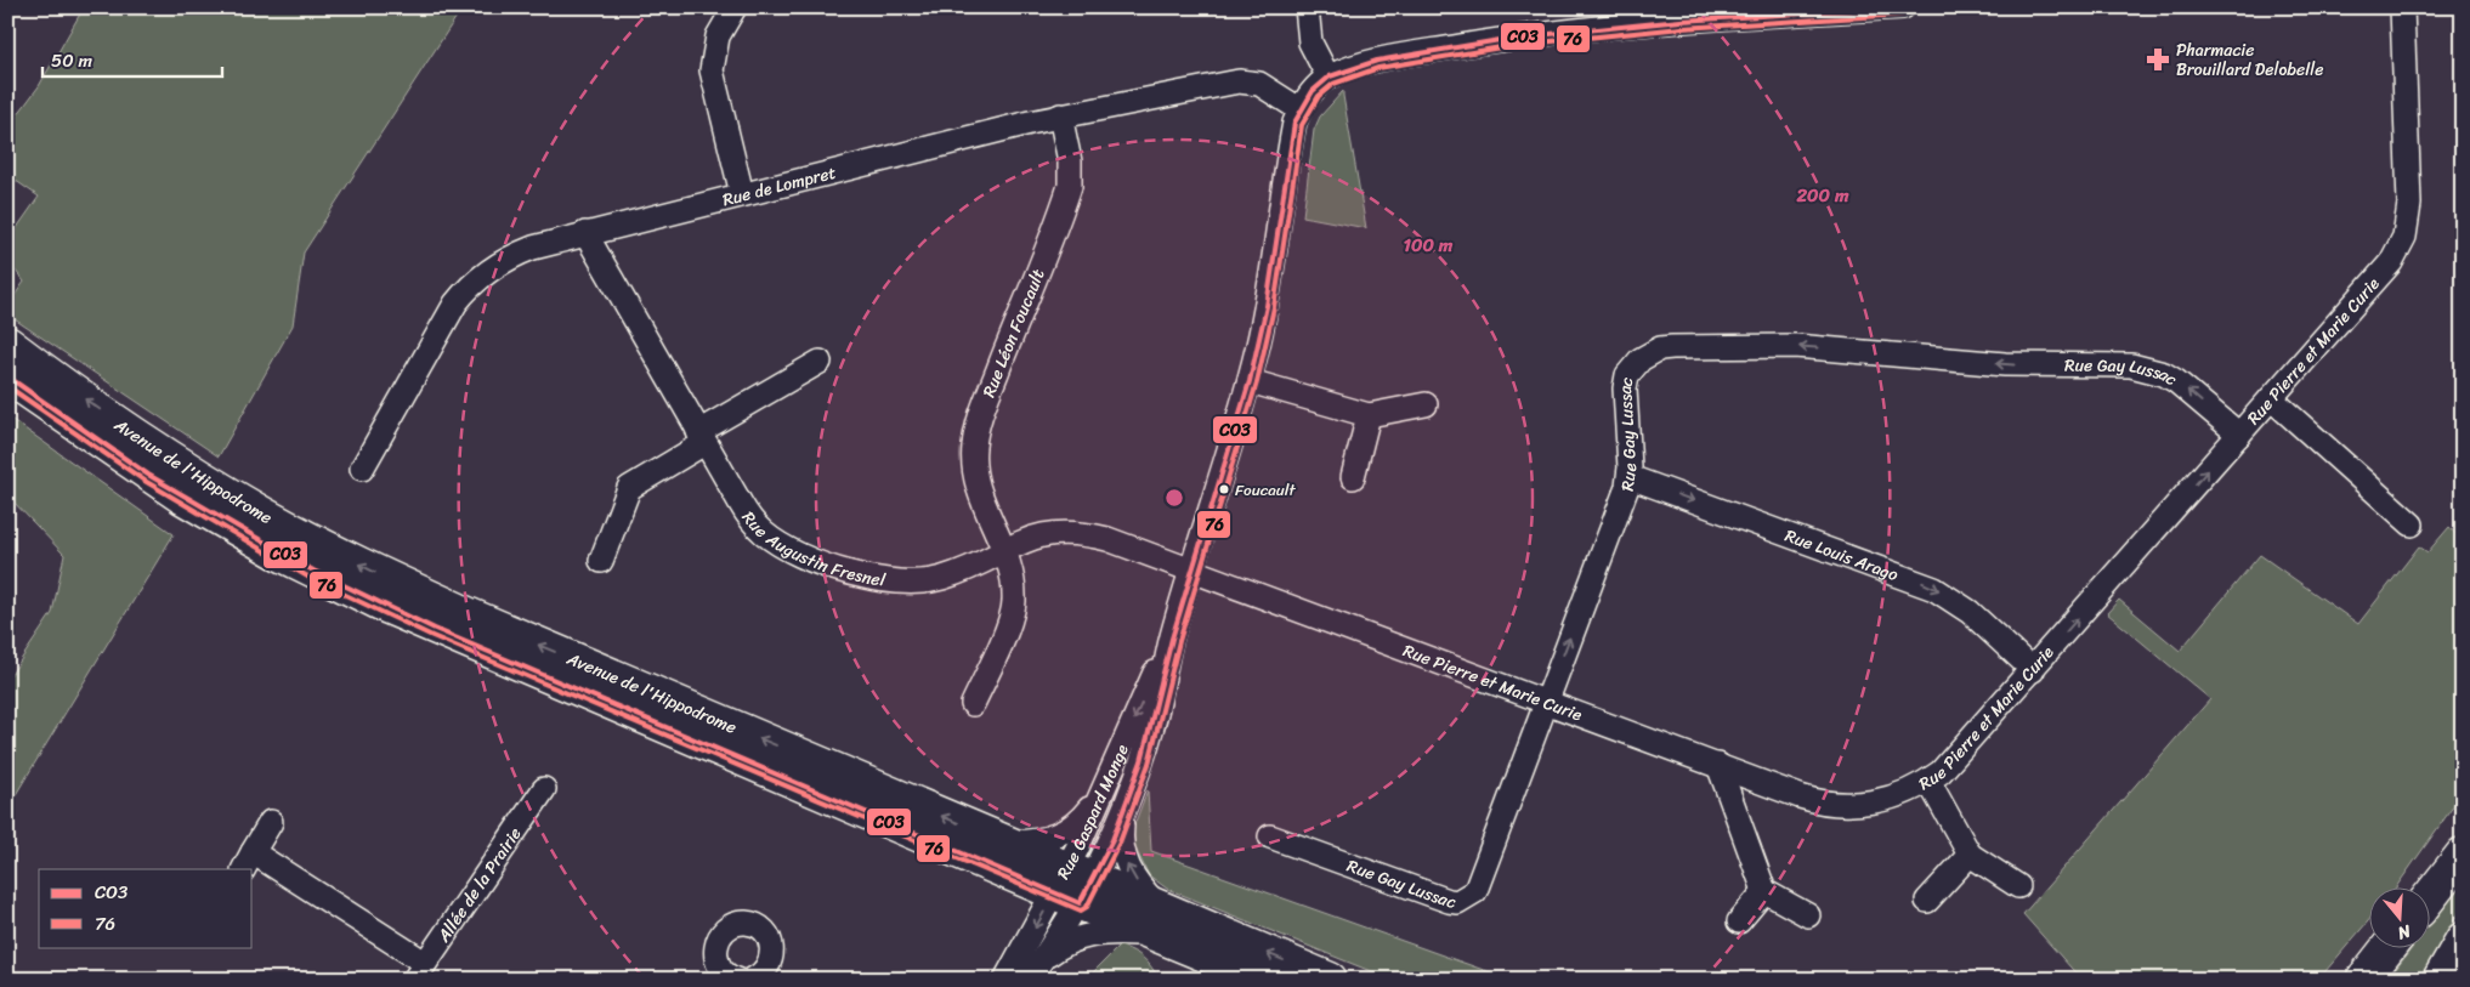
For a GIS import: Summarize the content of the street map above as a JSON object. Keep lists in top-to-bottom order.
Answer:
{
  "streets": {
    "main road": ["Avenue de l'Hippodrome"],
    "street": [
      "Rue de Lompret",
      "Rue Léon Foucault",
      "Rue Pierre et Marie Curie",
      "Rue Gay Lussac",
      "Rue Augustin Fresnel",
      "Rue Louis Arago",
      "Rue Gaspard Monge",
      "Allée de la Prairie"
    ]
  },
  "crossings": [
    ["Rue de Lompret", "Rue Léon Foucault"],
    ["Rue de Lompret", "Rue Augustin Fresnel"],
    ["Rue de Lompret", "Rue Gaspard Monge"],
    ["Rue Léon Foucault", "Rue Augustin Fresnel"],
    ["Rue Pierre et Marie Curie", "Rue Gay Lussac"],
    ["Rue Pierre et Marie Curie", "Rue Augustin Fresnel"],
    ["Rue Pierre et Marie Curie", "Rue Louis Arago"],
    ["Rue Pierre et Marie Curie", "Rue Gaspard Monge"],
    ["Rue Gay Lussac", "Rue Louis Arago"],
    ["Avenue de l'Hippodrome", "Rue Gaspard Monge"],
    ["Rue Augustin Fresnel", "Rue Gaspard Monge"]
  ],
  "one_way": ["Rue Louis Arago"],
  "places": {
    "pharmacy": ["Pharmacie Brouillard Delobelle"],
    "other": ["Foucault"]
  },
  "lines": ["transit line CO3", "transit line 76"],
  "legend": ["CO3", "76"],
  "scale_bar": "50 m",
  "north": "bottom",
  "rings": ["200 m", "100 m"]
}
